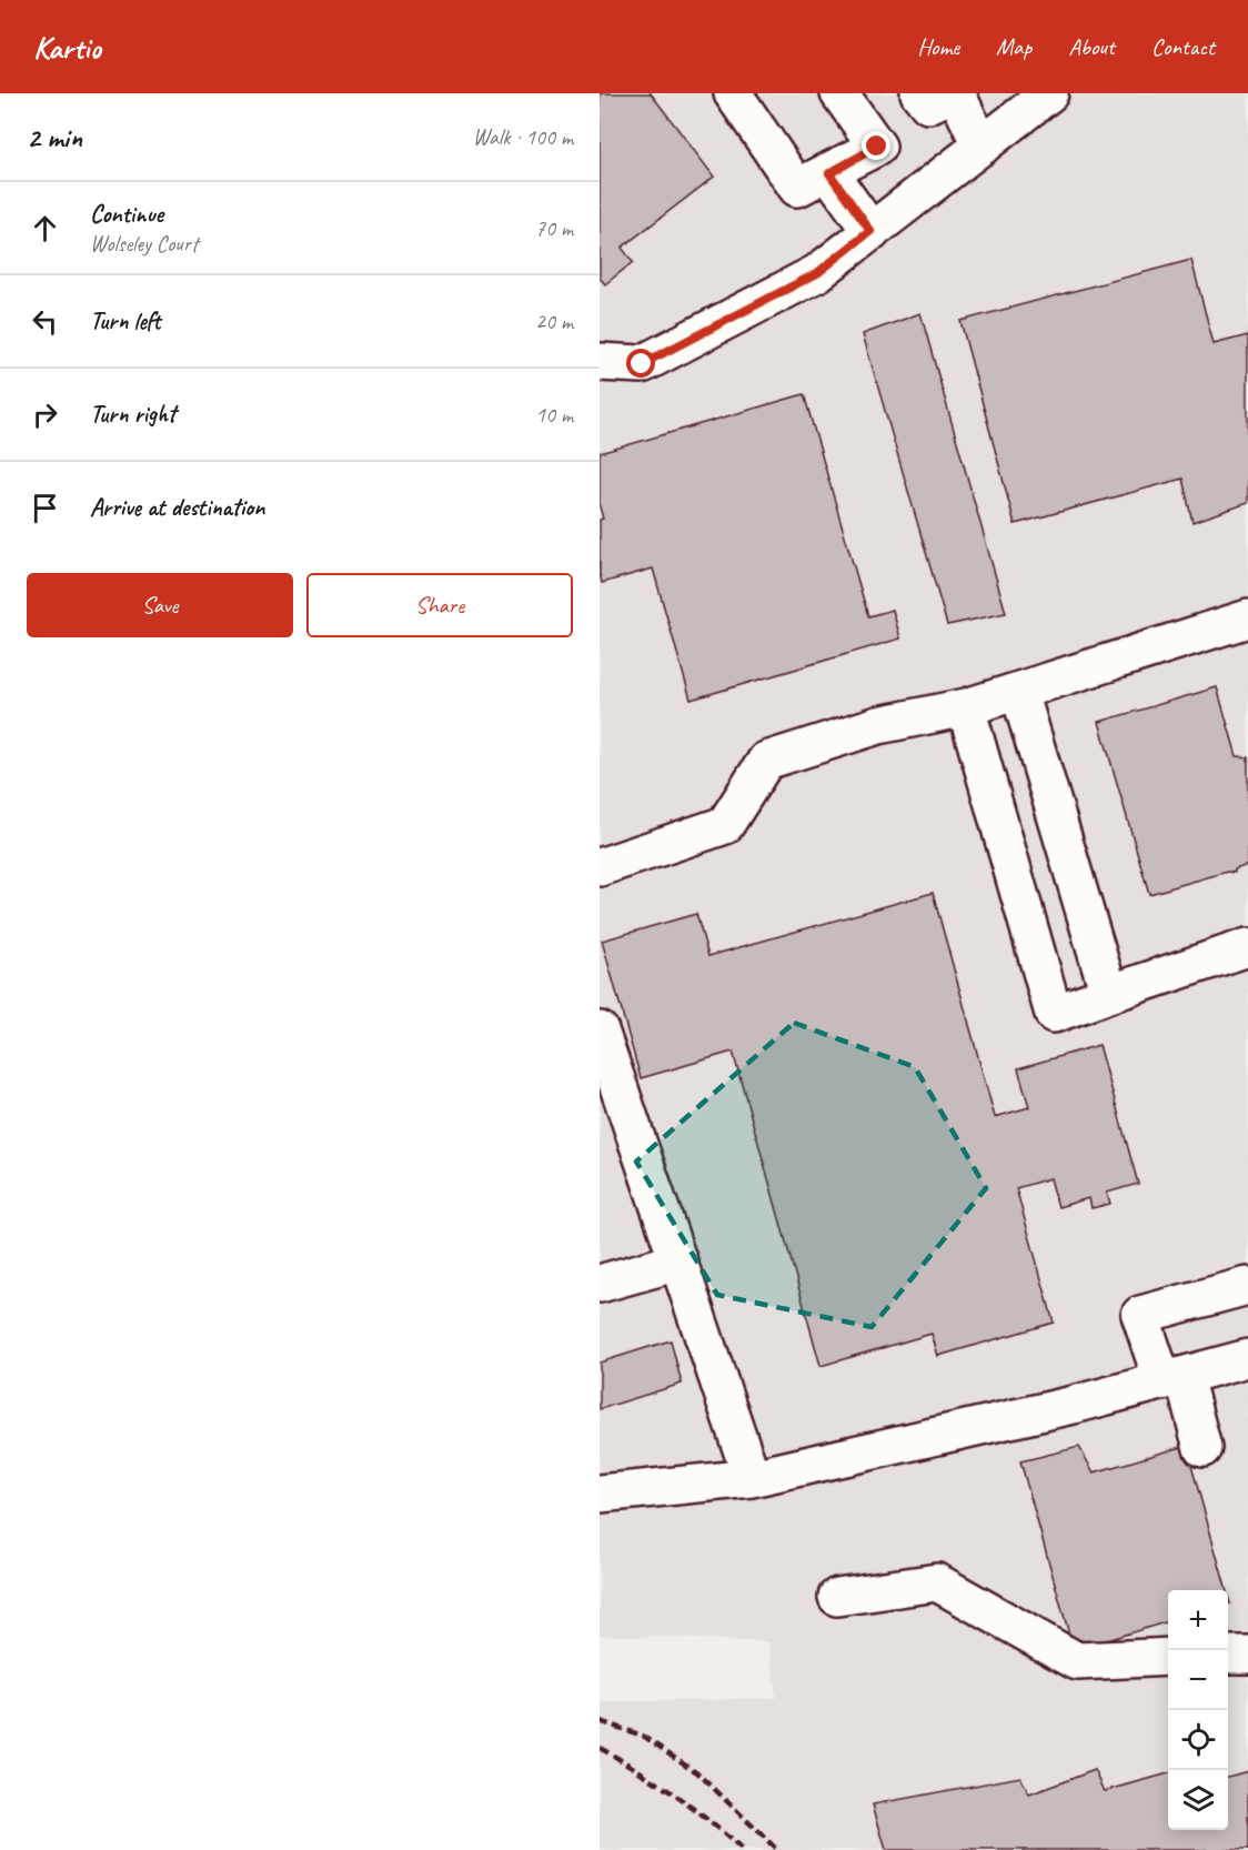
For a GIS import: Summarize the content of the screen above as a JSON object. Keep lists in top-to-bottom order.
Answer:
{
  "page": {
    "header": "Kartio",
    "nav": [
      "Home",
      "Map",
      "About",
      "Contact"
    ],
    "heading": ["2 min", "Walk · 100 m"],
    "list": [
      ["Continue", "Wolseley Court", "70 m"],
      ["Turn left", "20 m"],
      ["Turn right", "10 m"],
      "Arrive at destination"
    ],
    "buttons": ["Save", "Share"],
    "map_buttons": ["+", "−"]
  }
}
